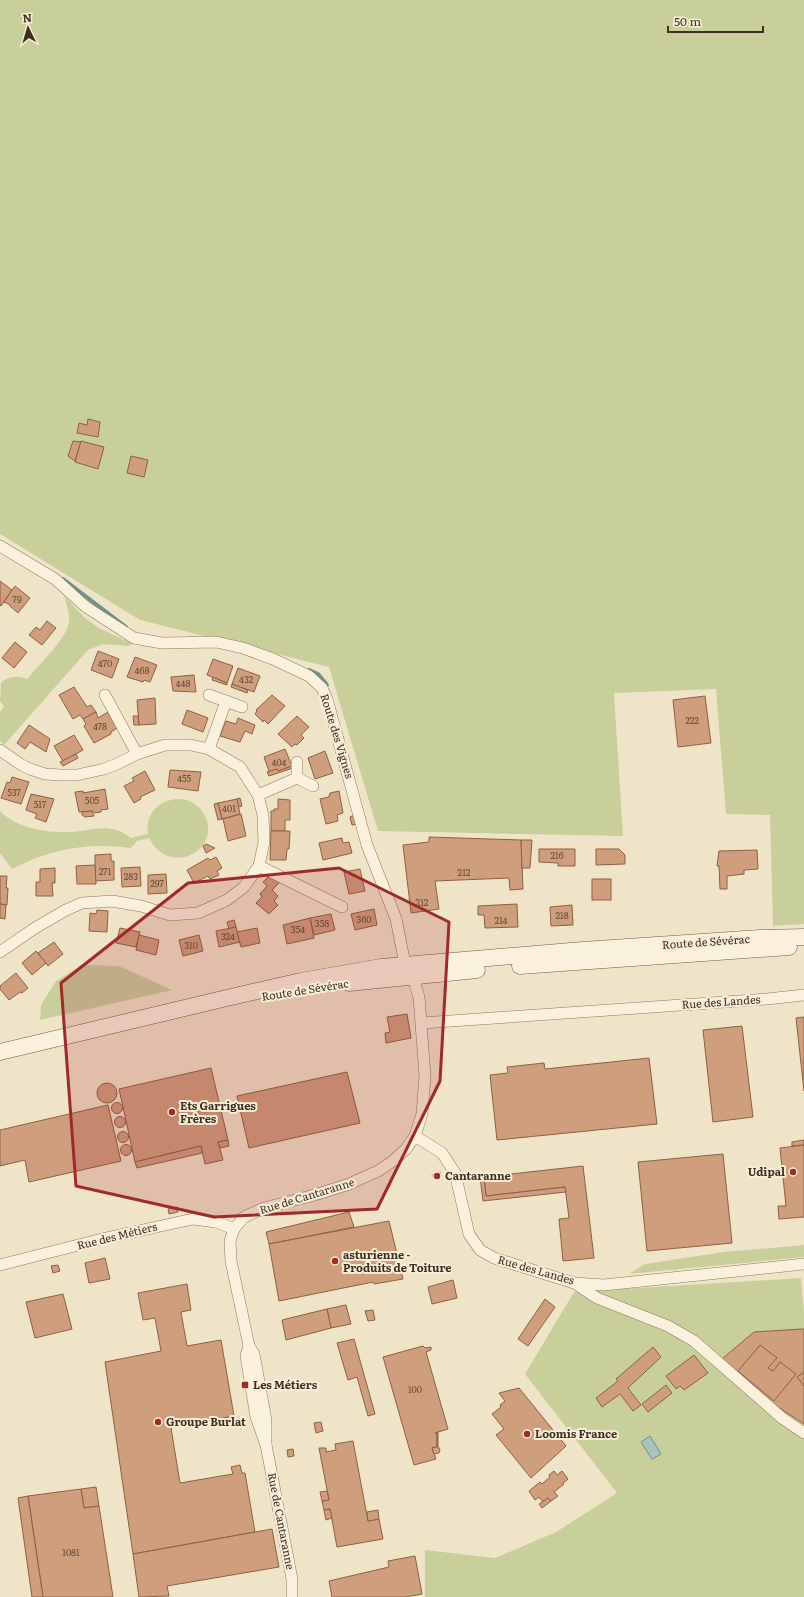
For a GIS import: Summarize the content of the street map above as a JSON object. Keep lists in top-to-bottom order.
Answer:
{
  "streets": {
    "main road": ["Route de Sévérac"],
    "street": [
      "Route des Vignes",
      "Rue des Landes",
      "Rue de Cantaranne",
      "Rue des Métiers"
    ]
  },
  "crossings": [
    ["Route des Vignes", "Route de Sévérac"],
    ["Route des Vignes", "Rue de Cantaranne"],
    ["Route de Sévérac", "Rue de Cantaranne"],
    ["Rue des Landes", "Rue de Cantaranne"],
    ["Rue de Cantaranne", "Rue des Métiers"]
  ],
  "places": {
    "other": [
      "Ets Garrigues Frères",
      "Udipal",
      "Cantaranne",
      "asturienne - Produits de Toiture",
      "Groupe Burlat",
      "Loomis France"
    ],
    "transit": ["Les Métiers"]
  },
  "house_numbers": [
    "79",
    "470",
    "468",
    "432",
    "448",
    "222",
    "478",
    "404",
    "455",
    "537",
    "505",
    "517",
    "401",
    "216",
    "271",
    "212",
    "283",
    "297",
    "212",
    "218",
    "360",
    "214",
    "358",
    "354",
    "324",
    "310",
    "100",
    "1081"
  ],
  "scale_bar": "50 m",
  "north": "top"
}
